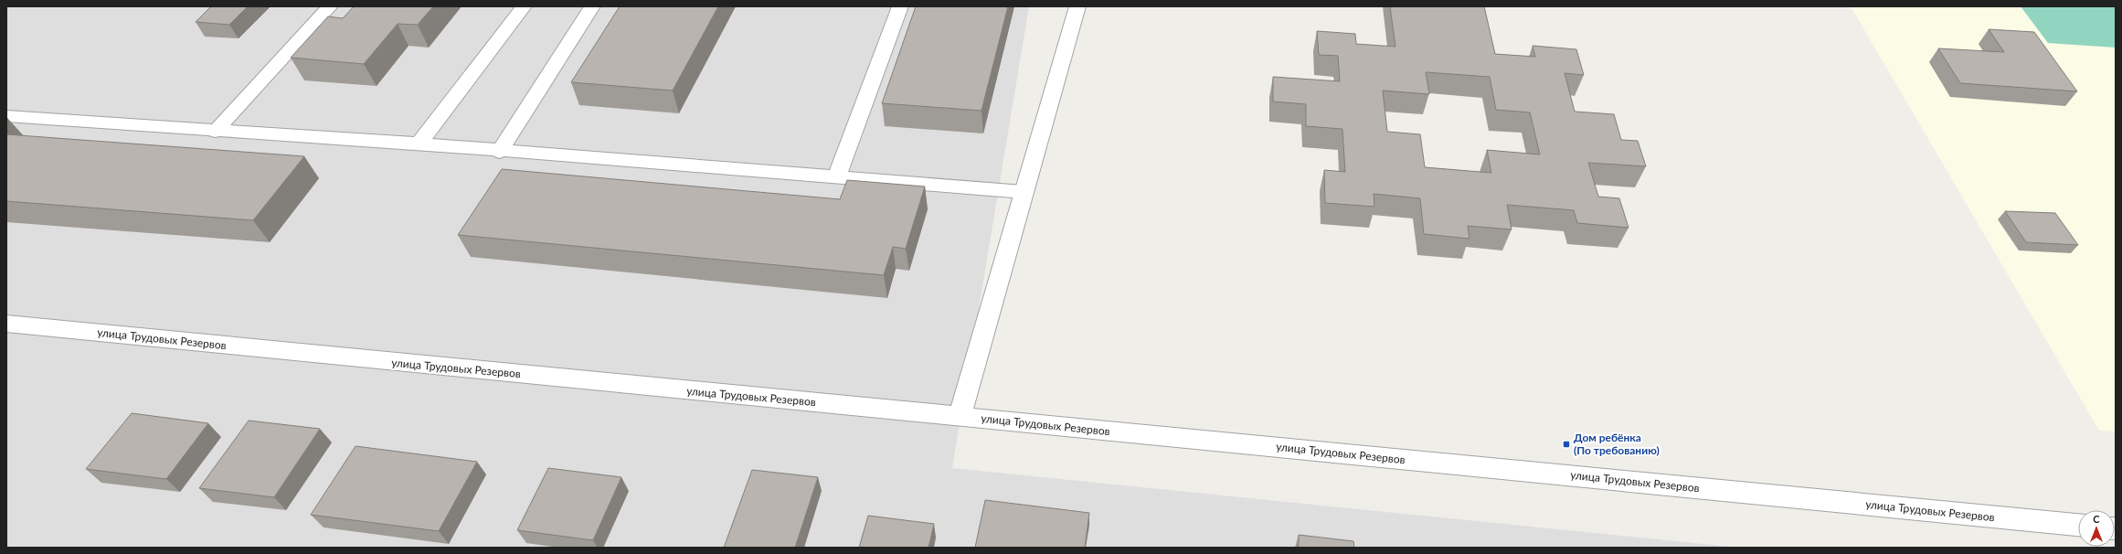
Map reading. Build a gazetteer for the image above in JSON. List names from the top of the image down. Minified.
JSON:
{"streets":{"street":["улица Трудовых Резервов"]},"places":{"transit":["Дом ребёнка (По требованию)"]},"north":"top"}
